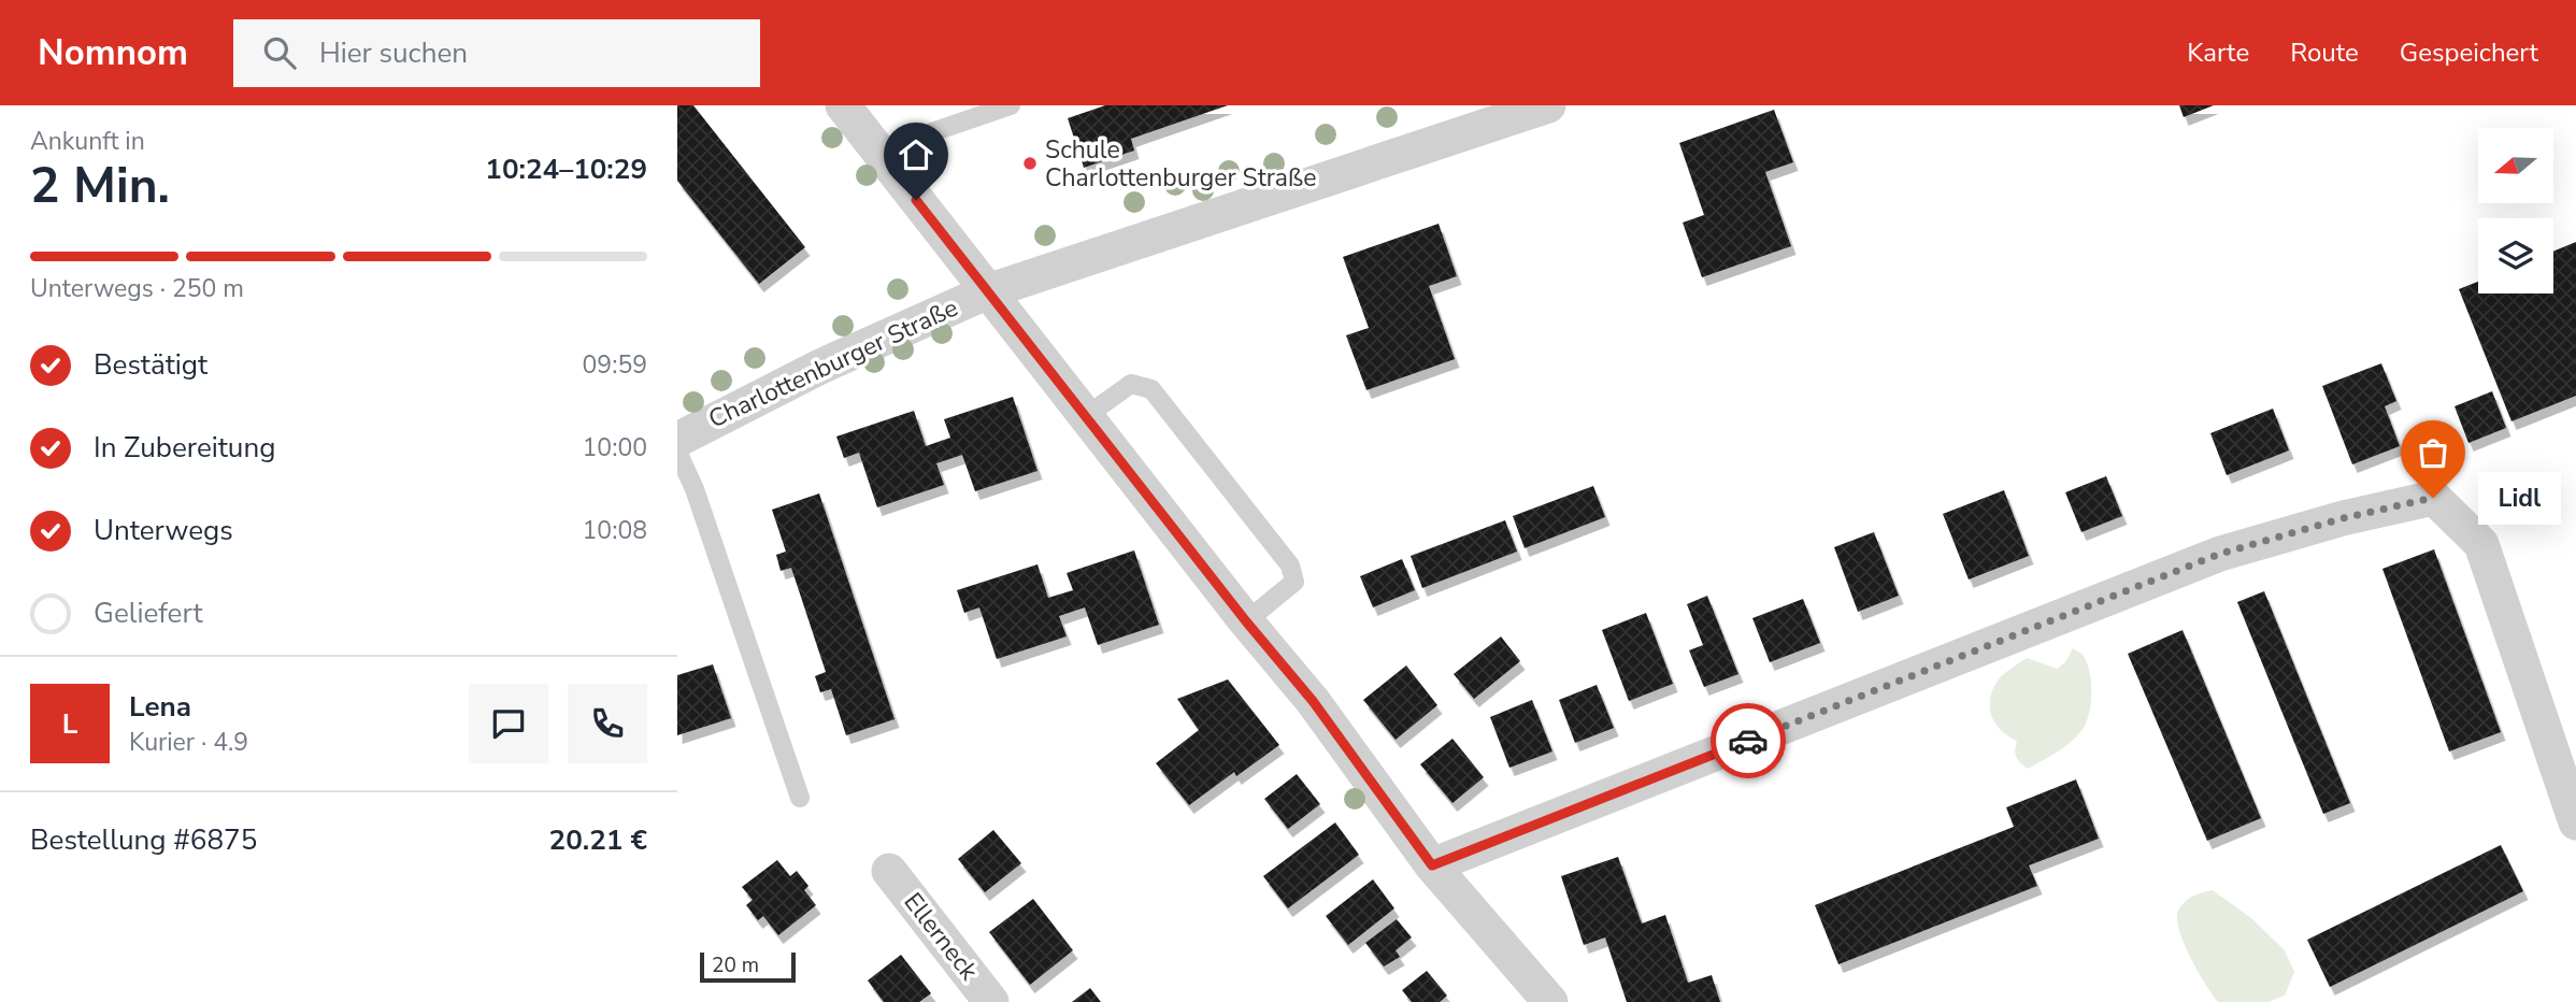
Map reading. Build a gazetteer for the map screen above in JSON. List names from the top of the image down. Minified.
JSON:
{"streets":{"street":["Charlottenburger Straße","Ellerneck"]},"places":["Schule Charlottenburger Straße","Lidl"],"scale_bar":"20 m","north":"left","page":{"header":"Nomnom","search":"Hier suchen","nav":["Karte","Route","Gespeichert"],"heading":["2 Min.","Ankunft in","10:24–10:29"],"panel":["Lena","Kurier · 4.9","Bestellung #6875","20.21 €"],"bar":"Unterwegs · 250 m","list":[["Bestätigt","09:59"],["In Zubereitung","10:00"],["Unterwegs","10:08"],"Geliefert"],"bubble":"Lidl","round":"L","scale":"20 m"}}
